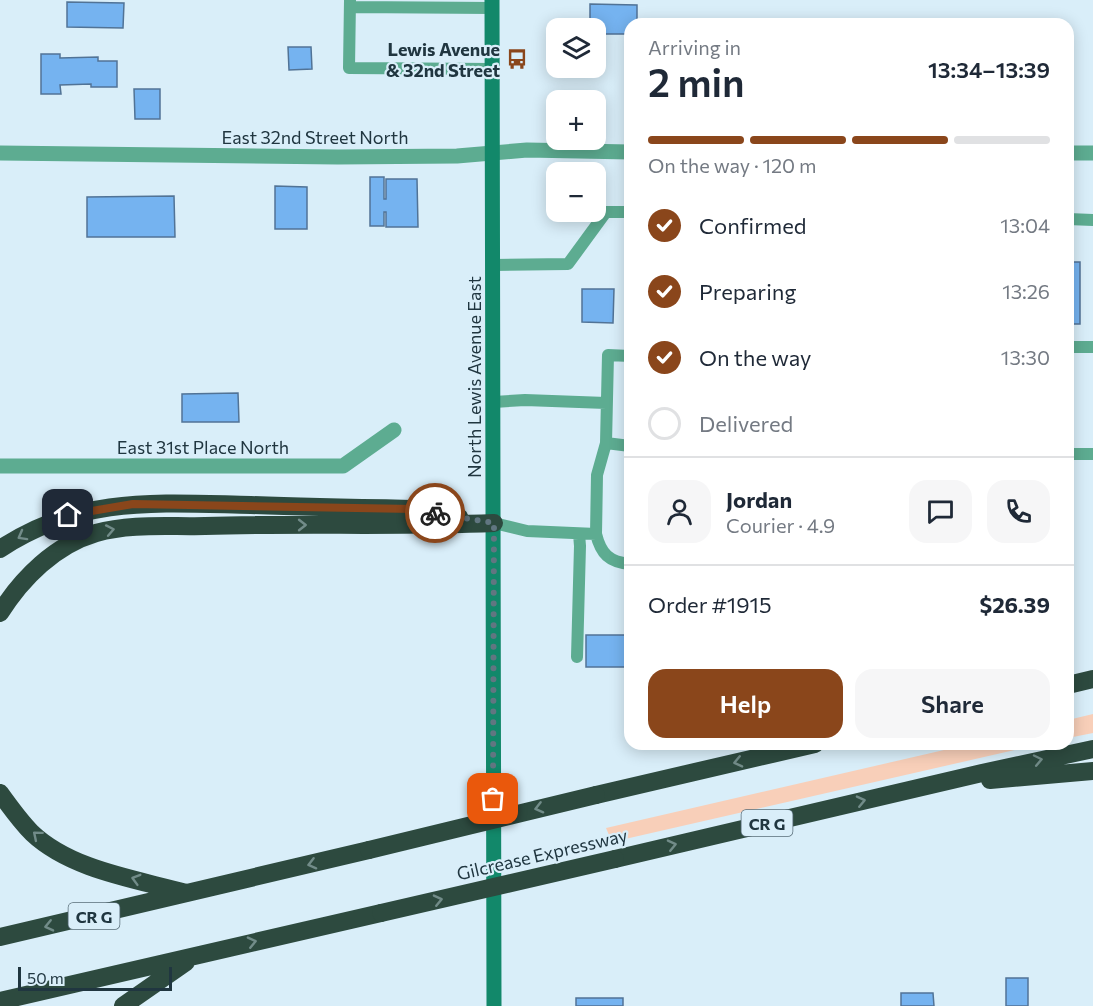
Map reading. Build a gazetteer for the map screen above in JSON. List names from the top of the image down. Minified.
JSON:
{"streets":{"highway":["CR G","Gilcrease Expressway"],"main road":["North Lewis Avenue East"],"street":["East 32nd Street North","East 31st Place North"]},"crossings":[["East 32nd Street North","North Lewis Avenue East"]],"places":{"bus stop":["Lewis Avenue & 32nd Street"]},"scale_bar":"50 m","page":{"map_buttons":["+","−"],"heading":["2 min","Arriving in","13:34–13:39"],"panel":["Jordan","Courier · 4.9","Order #1915","$26.39"],"bar":"On the way · 120 m","list":[["Confirmed","13:04"],["Preparing","13:26"],["On the way","13:30"],"Delivered"],"buttons":["Help","Share"],"scale":"50 m"}}
